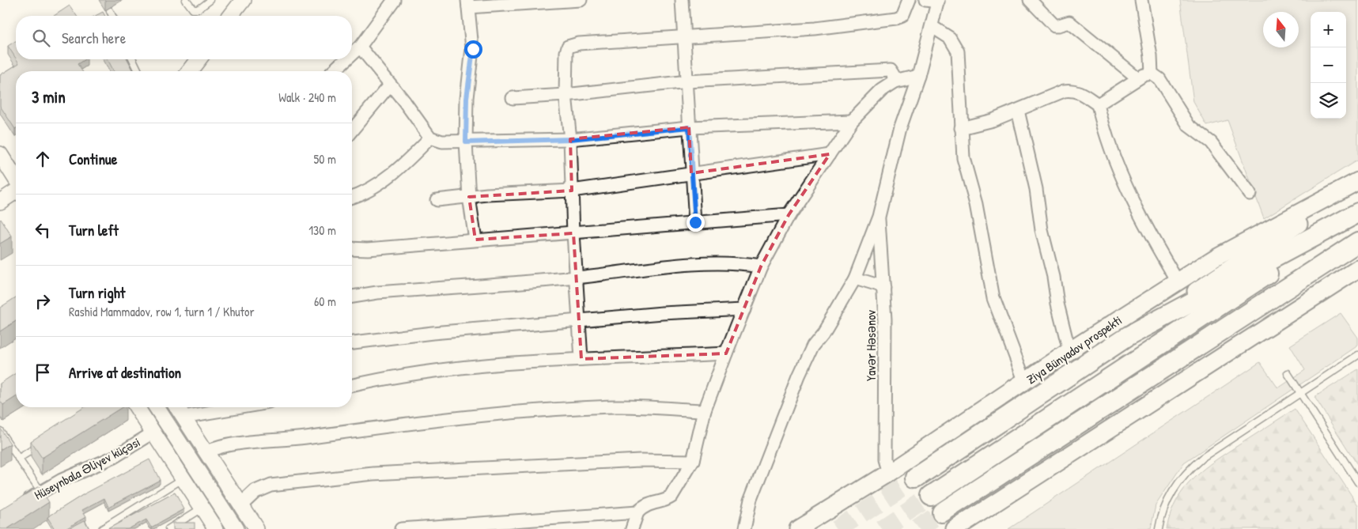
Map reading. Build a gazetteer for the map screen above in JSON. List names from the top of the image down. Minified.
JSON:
{"streets":{"main road":["Ziya Bünyadov prospekti"],"street":["Yavər Həsənov","Hüseynbala Əliyev küçəsi"]},"crossings":[["Yavər Həsənov","Ziya Bünyadov prospekti"]],"north":"top","page":{"map_buttons":["+","−"],"search":"Search here","heading":["3 min","Walk · 240 m"],"list":[["Continue","50 m"],["Turn left","130 m"],["Turn right","Rashid Mammadov, row 1, turn 1 / Khutor","60 m"],"Arrive at destination"]}}
